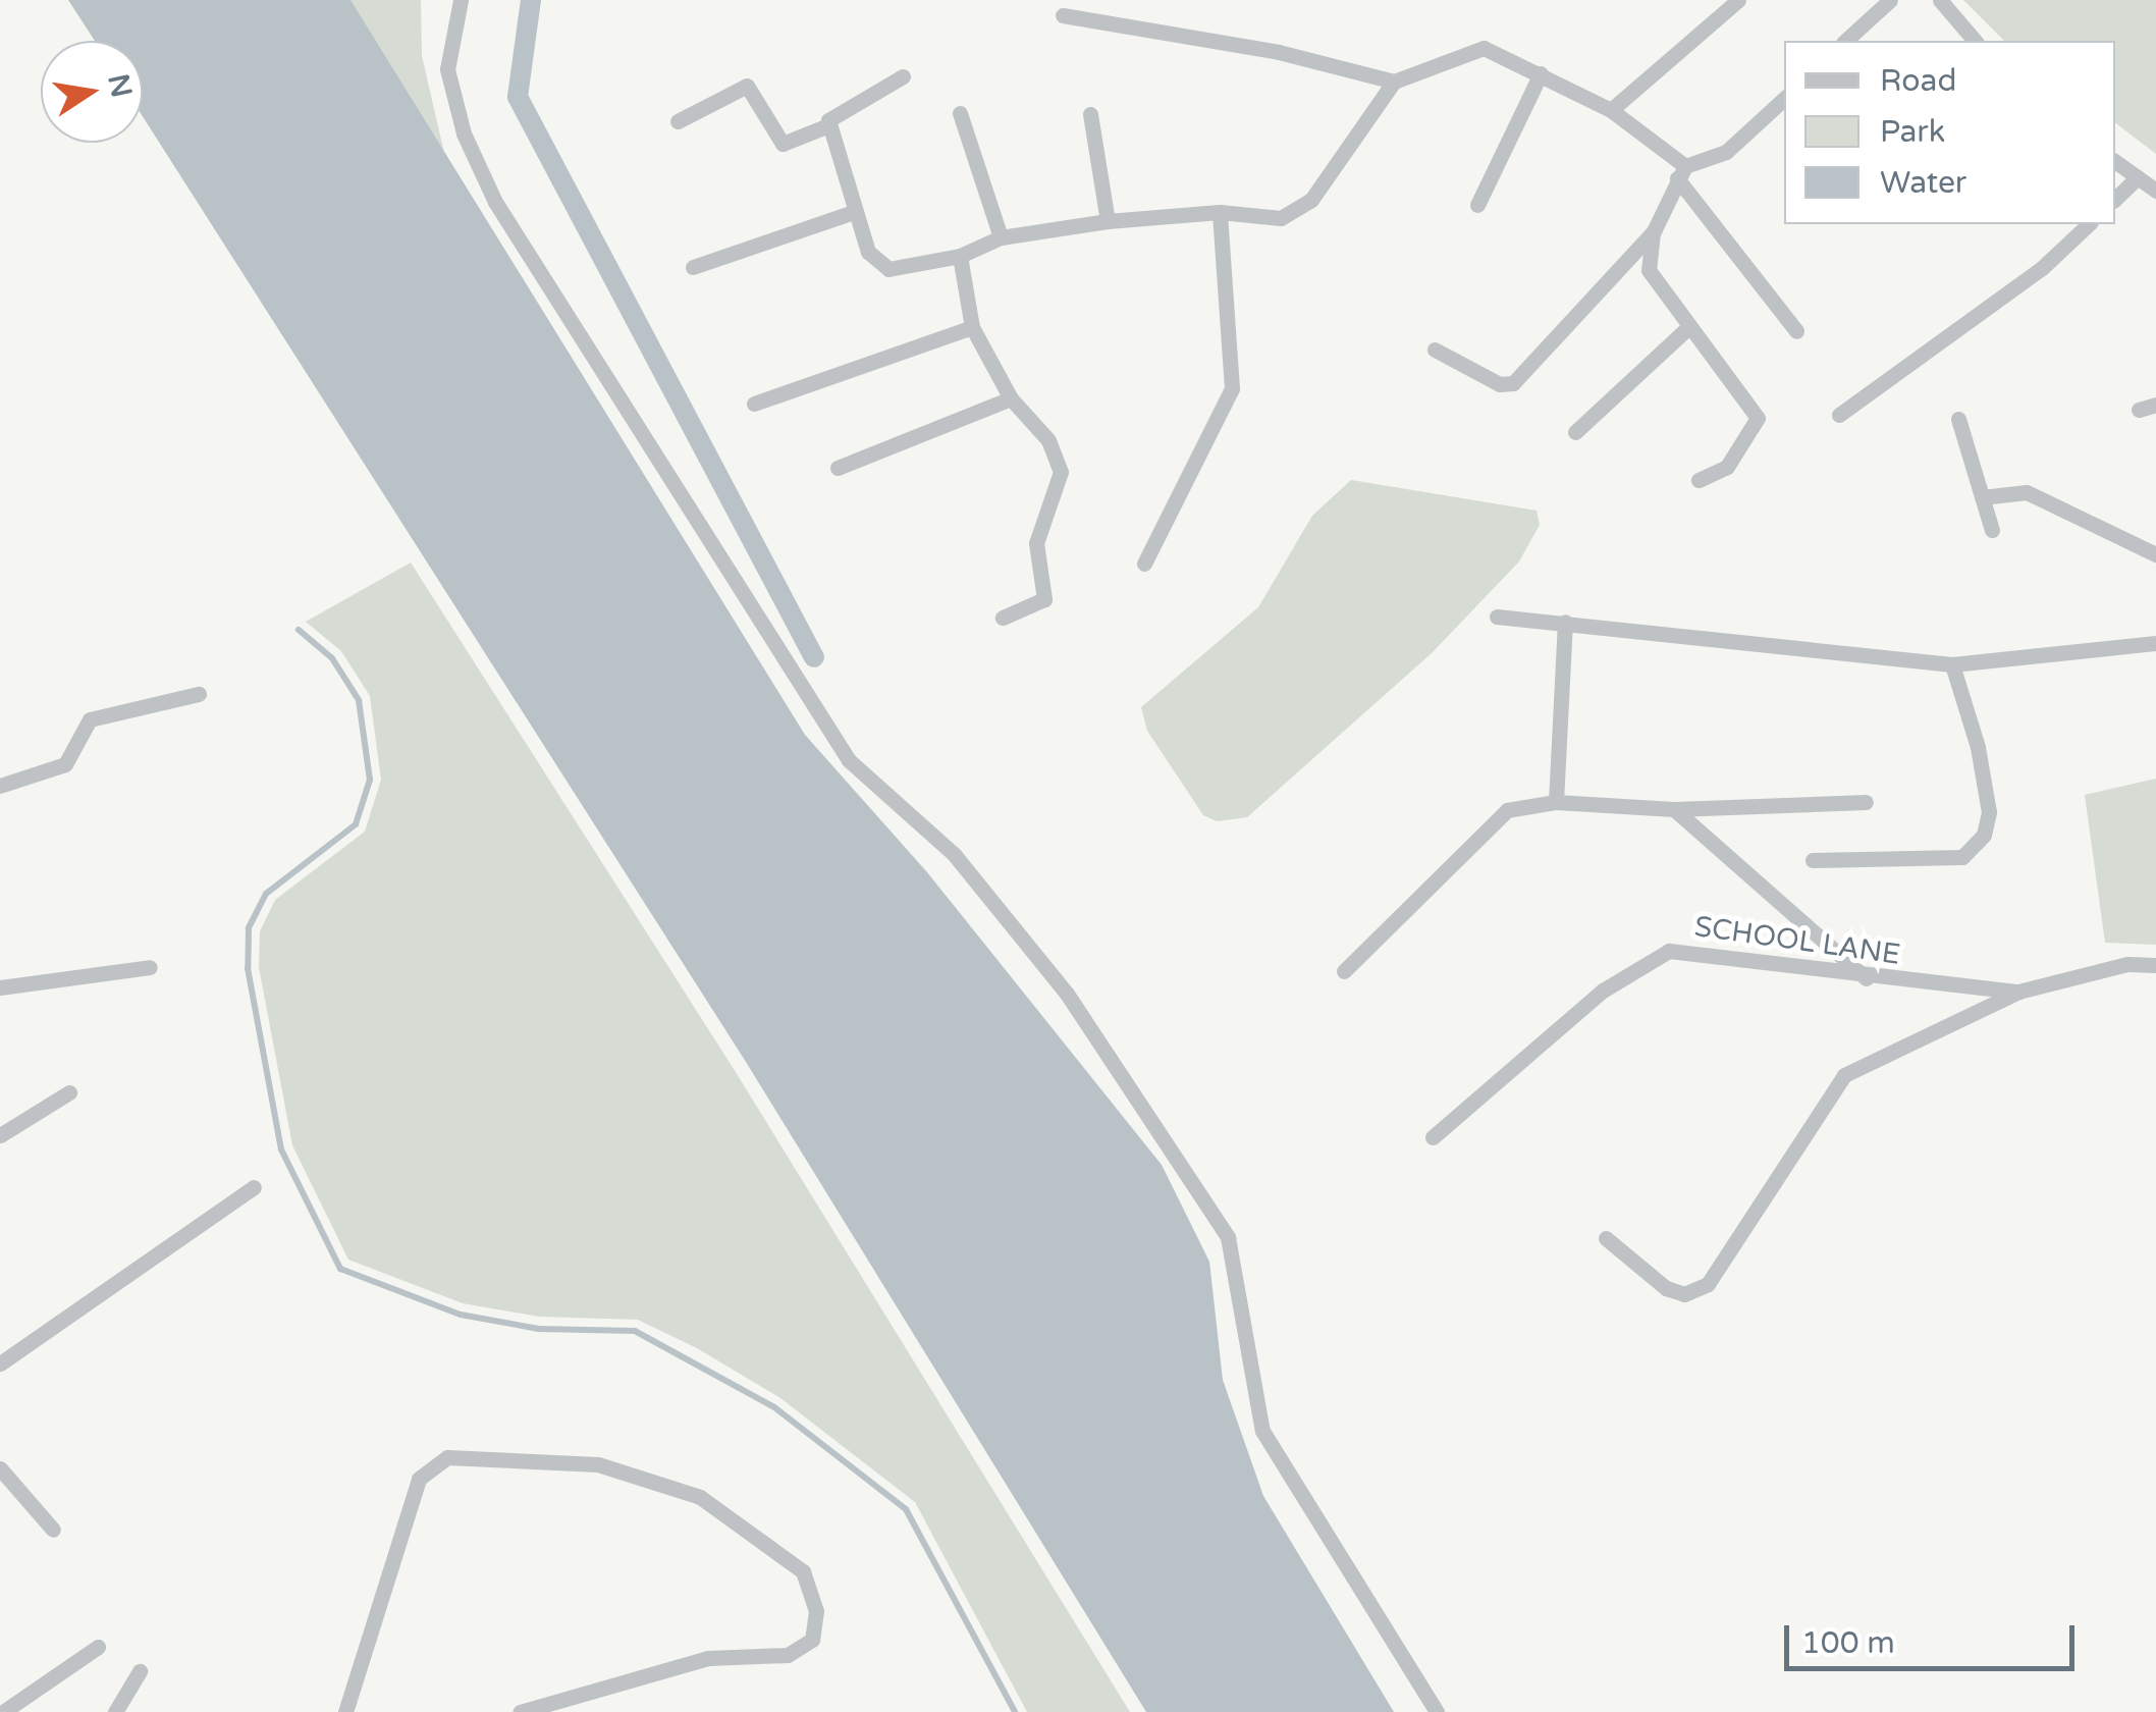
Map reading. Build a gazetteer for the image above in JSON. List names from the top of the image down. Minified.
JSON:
{"streets":{"street":["SCHOOL LANE"]},"legend":["Road","Park","Water"],"scale_bar":"100 m","north":"right"}
